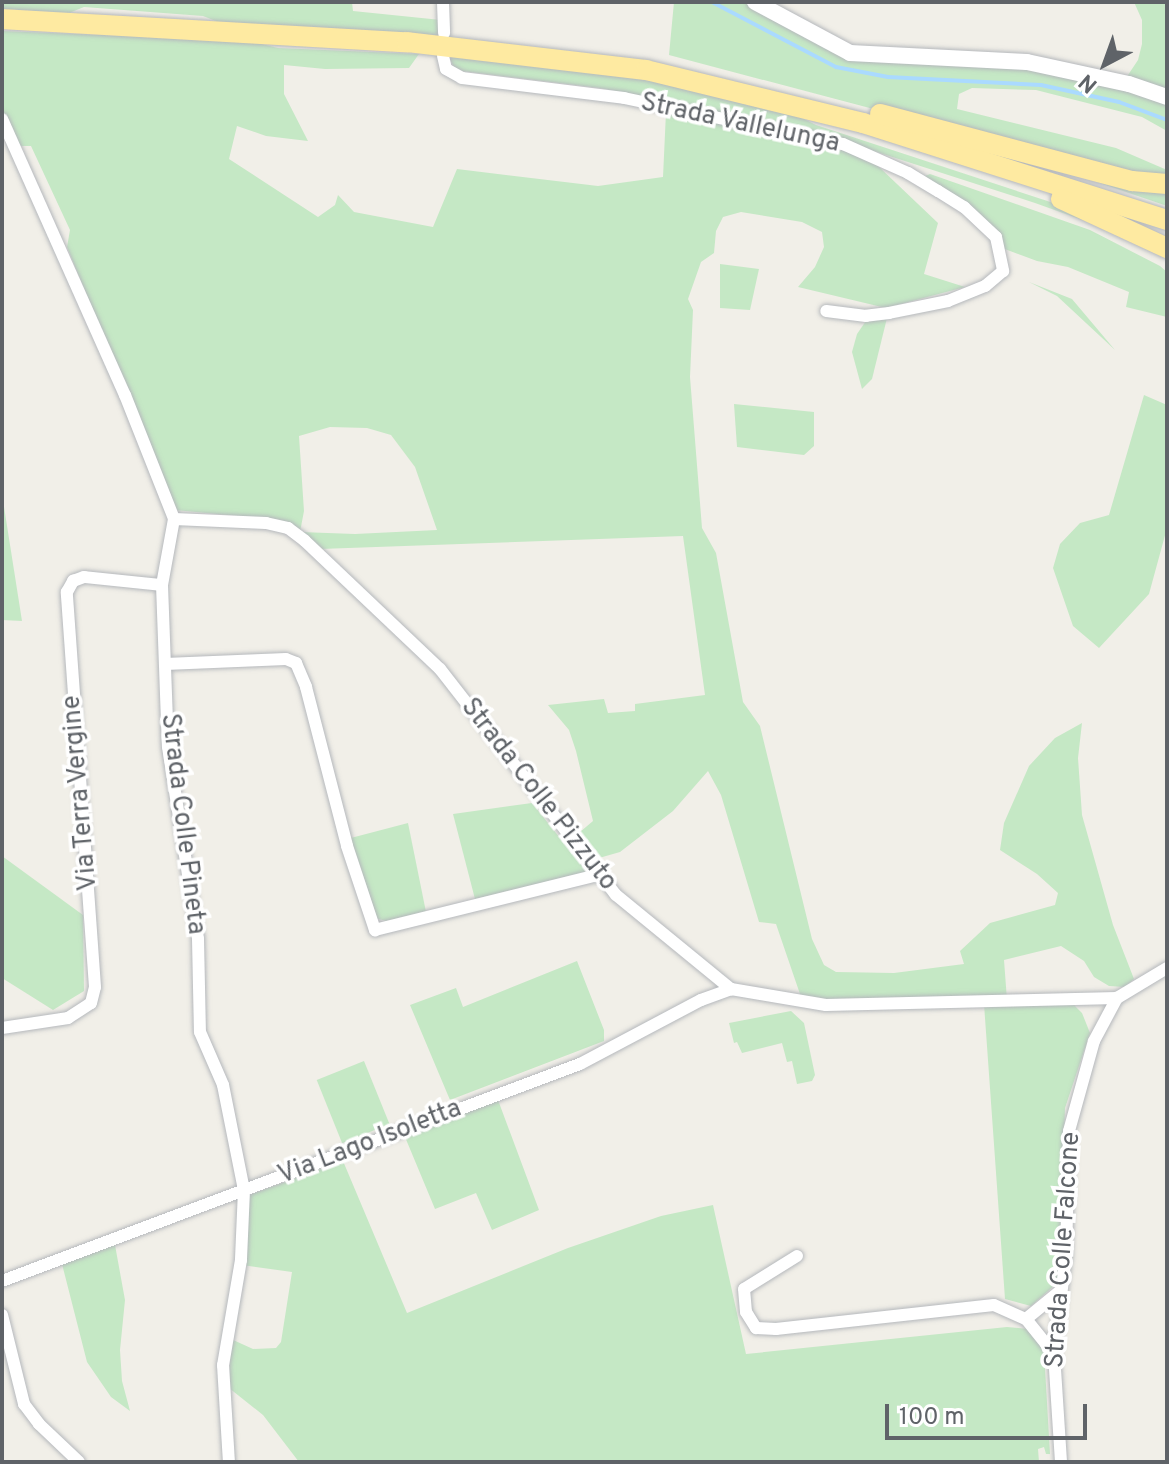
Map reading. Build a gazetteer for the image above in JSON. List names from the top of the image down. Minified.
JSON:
{"streets":{"street":["Strada Vallelunga","Via Terra Vergine","Strada Colle Pizzuto","Strada Colle Pineta","Via Lago Isoletta","Strada Colle Falcone"]},"crossings":[["Via Terra Vergine","Strada Colle Pineta"],["Strada Colle Pizzuto","Strada Colle Pineta"],["Strada Colle Pizzuto","Via Lago Isoletta"],["Strada Colle Pizzuto","Strada Colle Falcone"],["Strada Colle Pineta","Via Lago Isoletta"]],"scale_bar":"100 m","north":"bottom left"}
